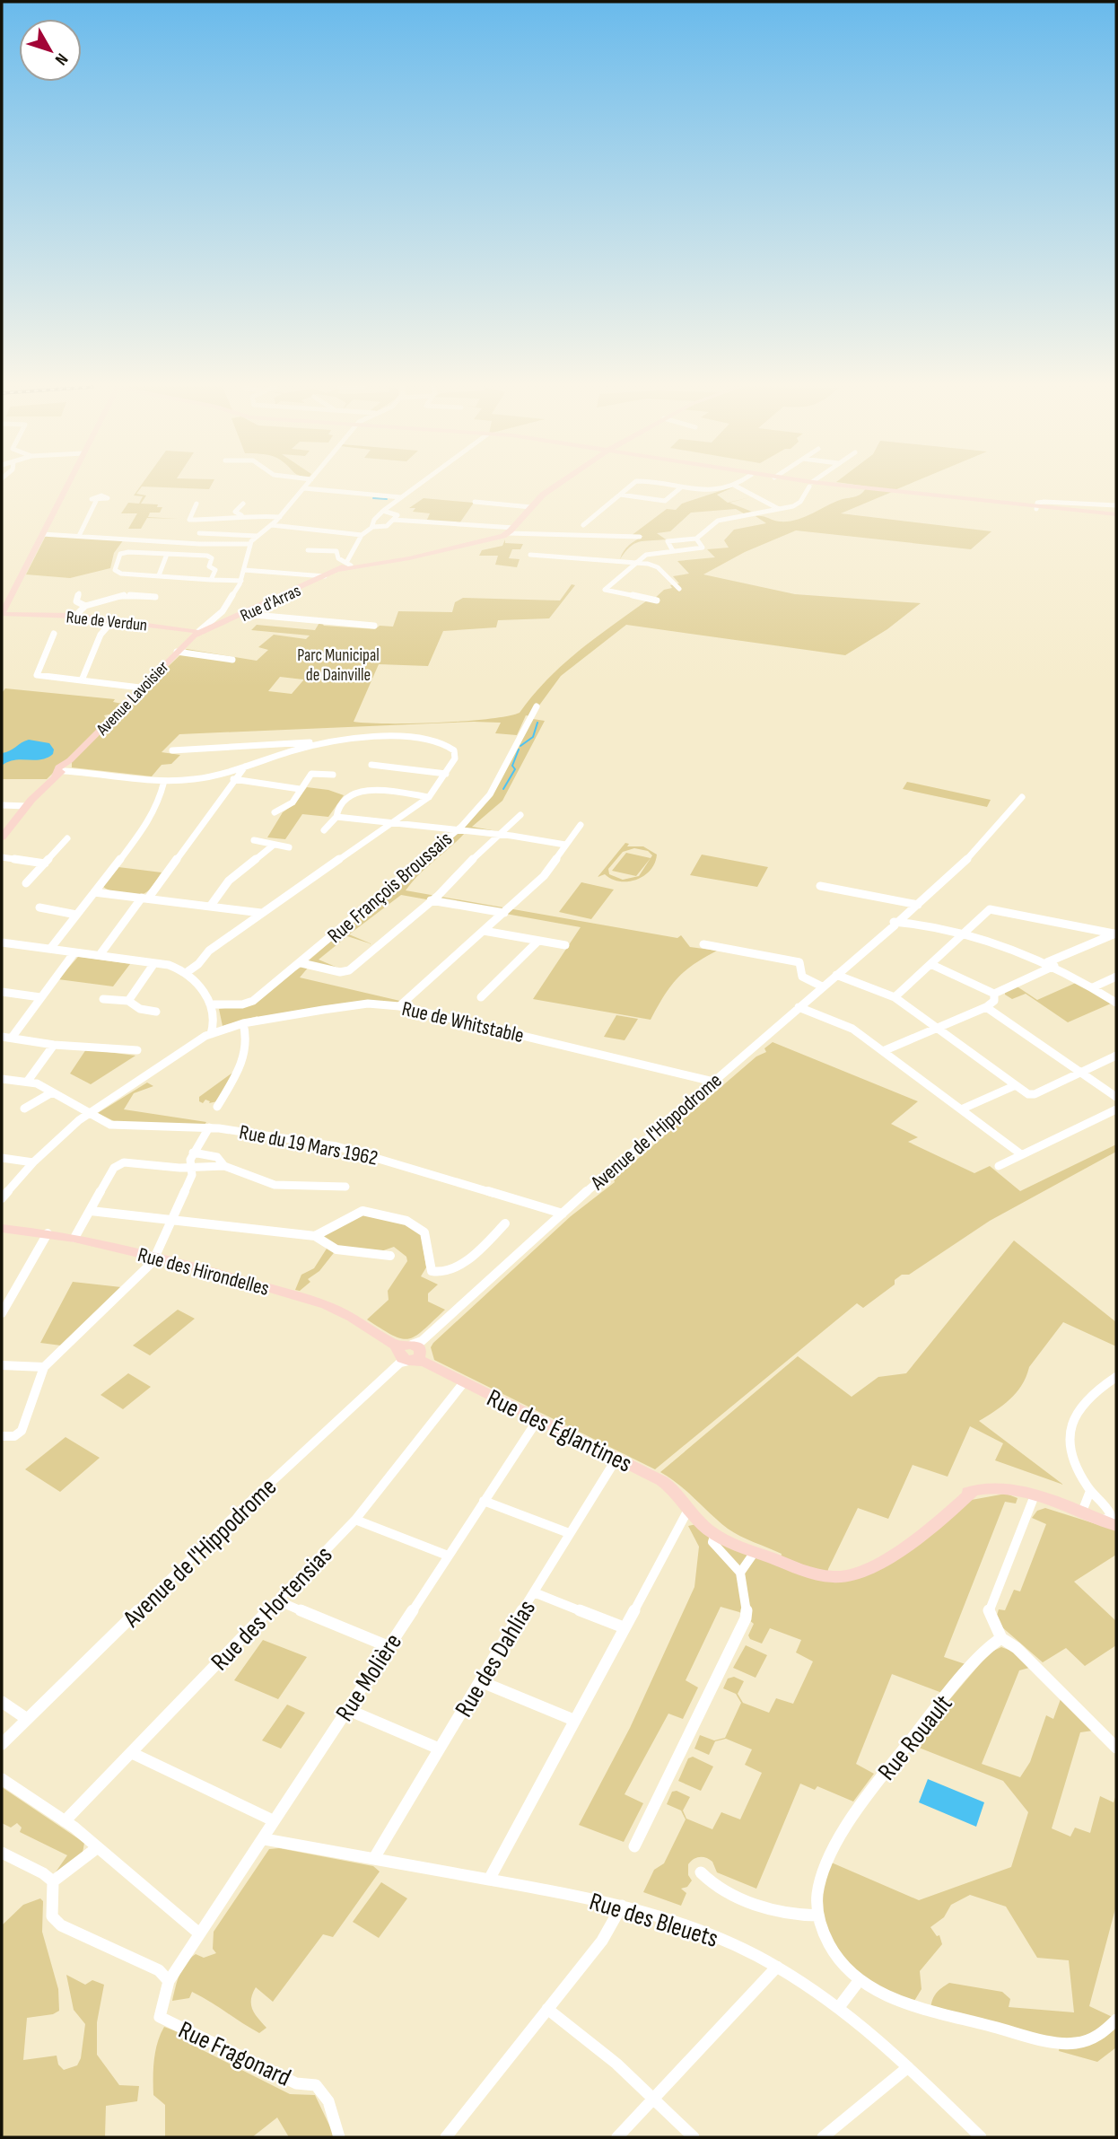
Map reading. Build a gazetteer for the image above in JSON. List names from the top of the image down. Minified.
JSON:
{"streets":{"street":["Rue d'Arras","Rue de Verdun","Avenue Lavoisier","Rue François Broussais","Rue de Whitstable","Avenue de l'Hippodrome","Rue du 19 Mars 1962","Rue des Hirondelles","Rue des Églantines","Rue des Hortensias","Rue des Dahlias","Rue Molière","Rue Rouault","Rue des Bleuets","Rue Fragonard"]},"crossings":[["Rue d'Arras","Rue de Verdun"],["Rue d'Arras","Avenue Lavoisier"],["Rue de Verdun","Avenue Lavoisier"],["Rue de Whitstable","Avenue de l'Hippodrome"],["Avenue de l'Hippodrome","Rue du 19 Mars 1962"],["Avenue de l'Hippodrome","Rue des Hirondelles"],["Avenue de l'Hippodrome","Rue des Églantines"],["Rue des Hirondelles","Rue des Églantines"],["Rue des Églantines","Rue des Hortensias"],["Rue des Églantines","Rue des Dahlias"],["Rue des Églantines","Rue Molière"],["Rue des Dahlias","Rue des Bleuets"],["Rue Molière","Rue des Bleuets"],["Rue Molière","Rue Fragonard"]],"parks":["Parc Municipal de Dainville"],"north":"bottom right"}
